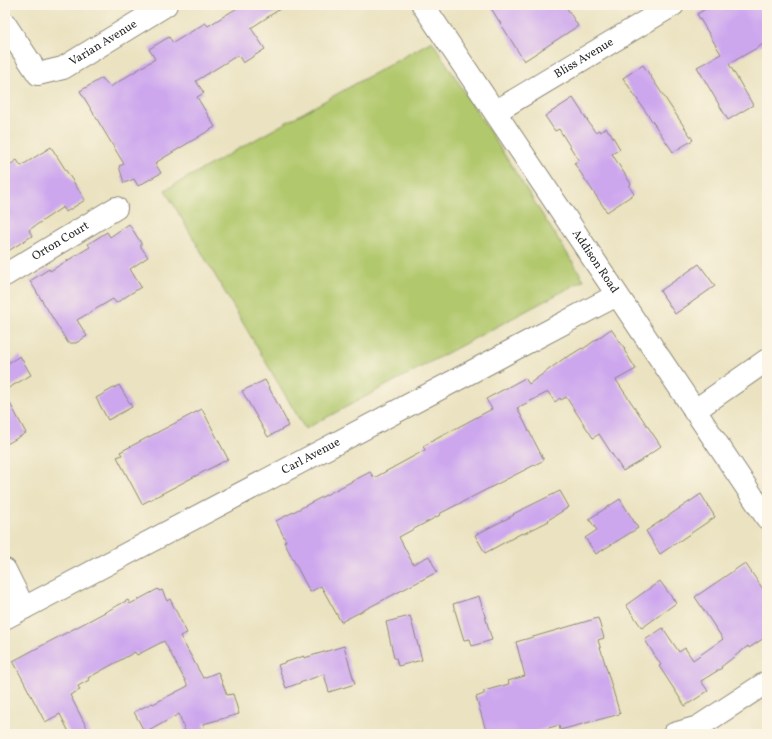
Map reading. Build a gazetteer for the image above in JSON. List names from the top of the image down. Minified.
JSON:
{"streets":{"street":["Varian Avenue","Bliss Avenue","Orton Court","Addison Road","Carl Avenue"]},"crossings":[["Bliss Avenue","Addison Road"],["Addison Road","Carl Avenue"]]}
